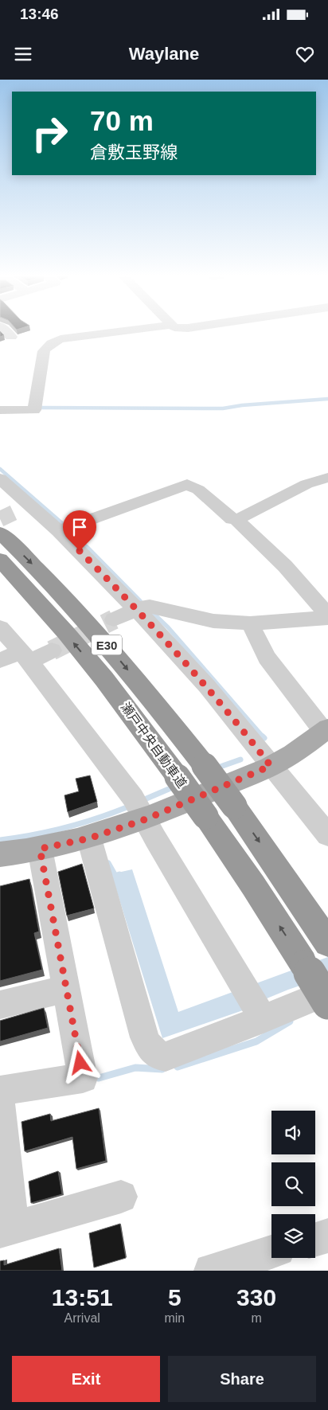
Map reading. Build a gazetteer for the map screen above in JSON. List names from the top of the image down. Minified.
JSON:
{"streets":{"highway":["E30","瀬戸中央自動車道"]},"page":{"status":"13:46","header":"Waylane","turn":["70 m","倉敷玉野線"],"eta":["13:51","Arrival","5","min","330","m"],"buttons":["Exit","Share"]}}
